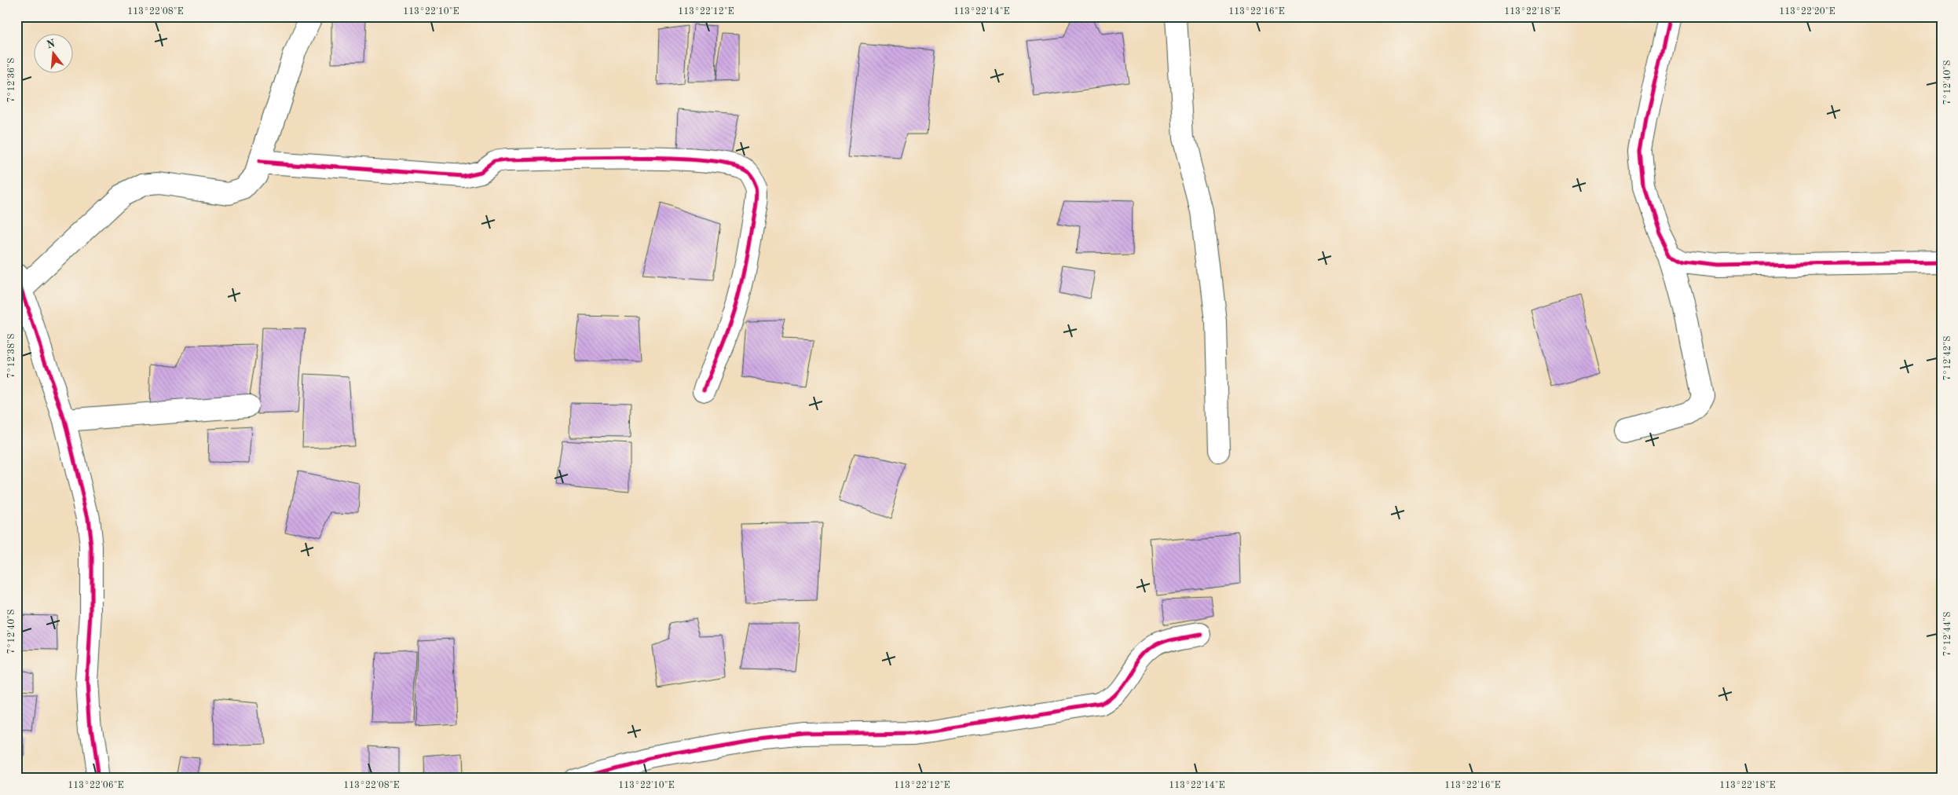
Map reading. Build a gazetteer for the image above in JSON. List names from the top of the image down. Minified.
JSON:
{"north":"top","coordinates":["113°22'08\"E","113°22'10\"E","113°22'12\"E","113°22'14\"E","113°22'16\"E","113°22'18\"E","113°22'20\"E","7°12'36\"S","7°12'40\"S","7°12'38\"S","7°12'42\"S","7°12'44\"S","113°22'06\"E"]}
